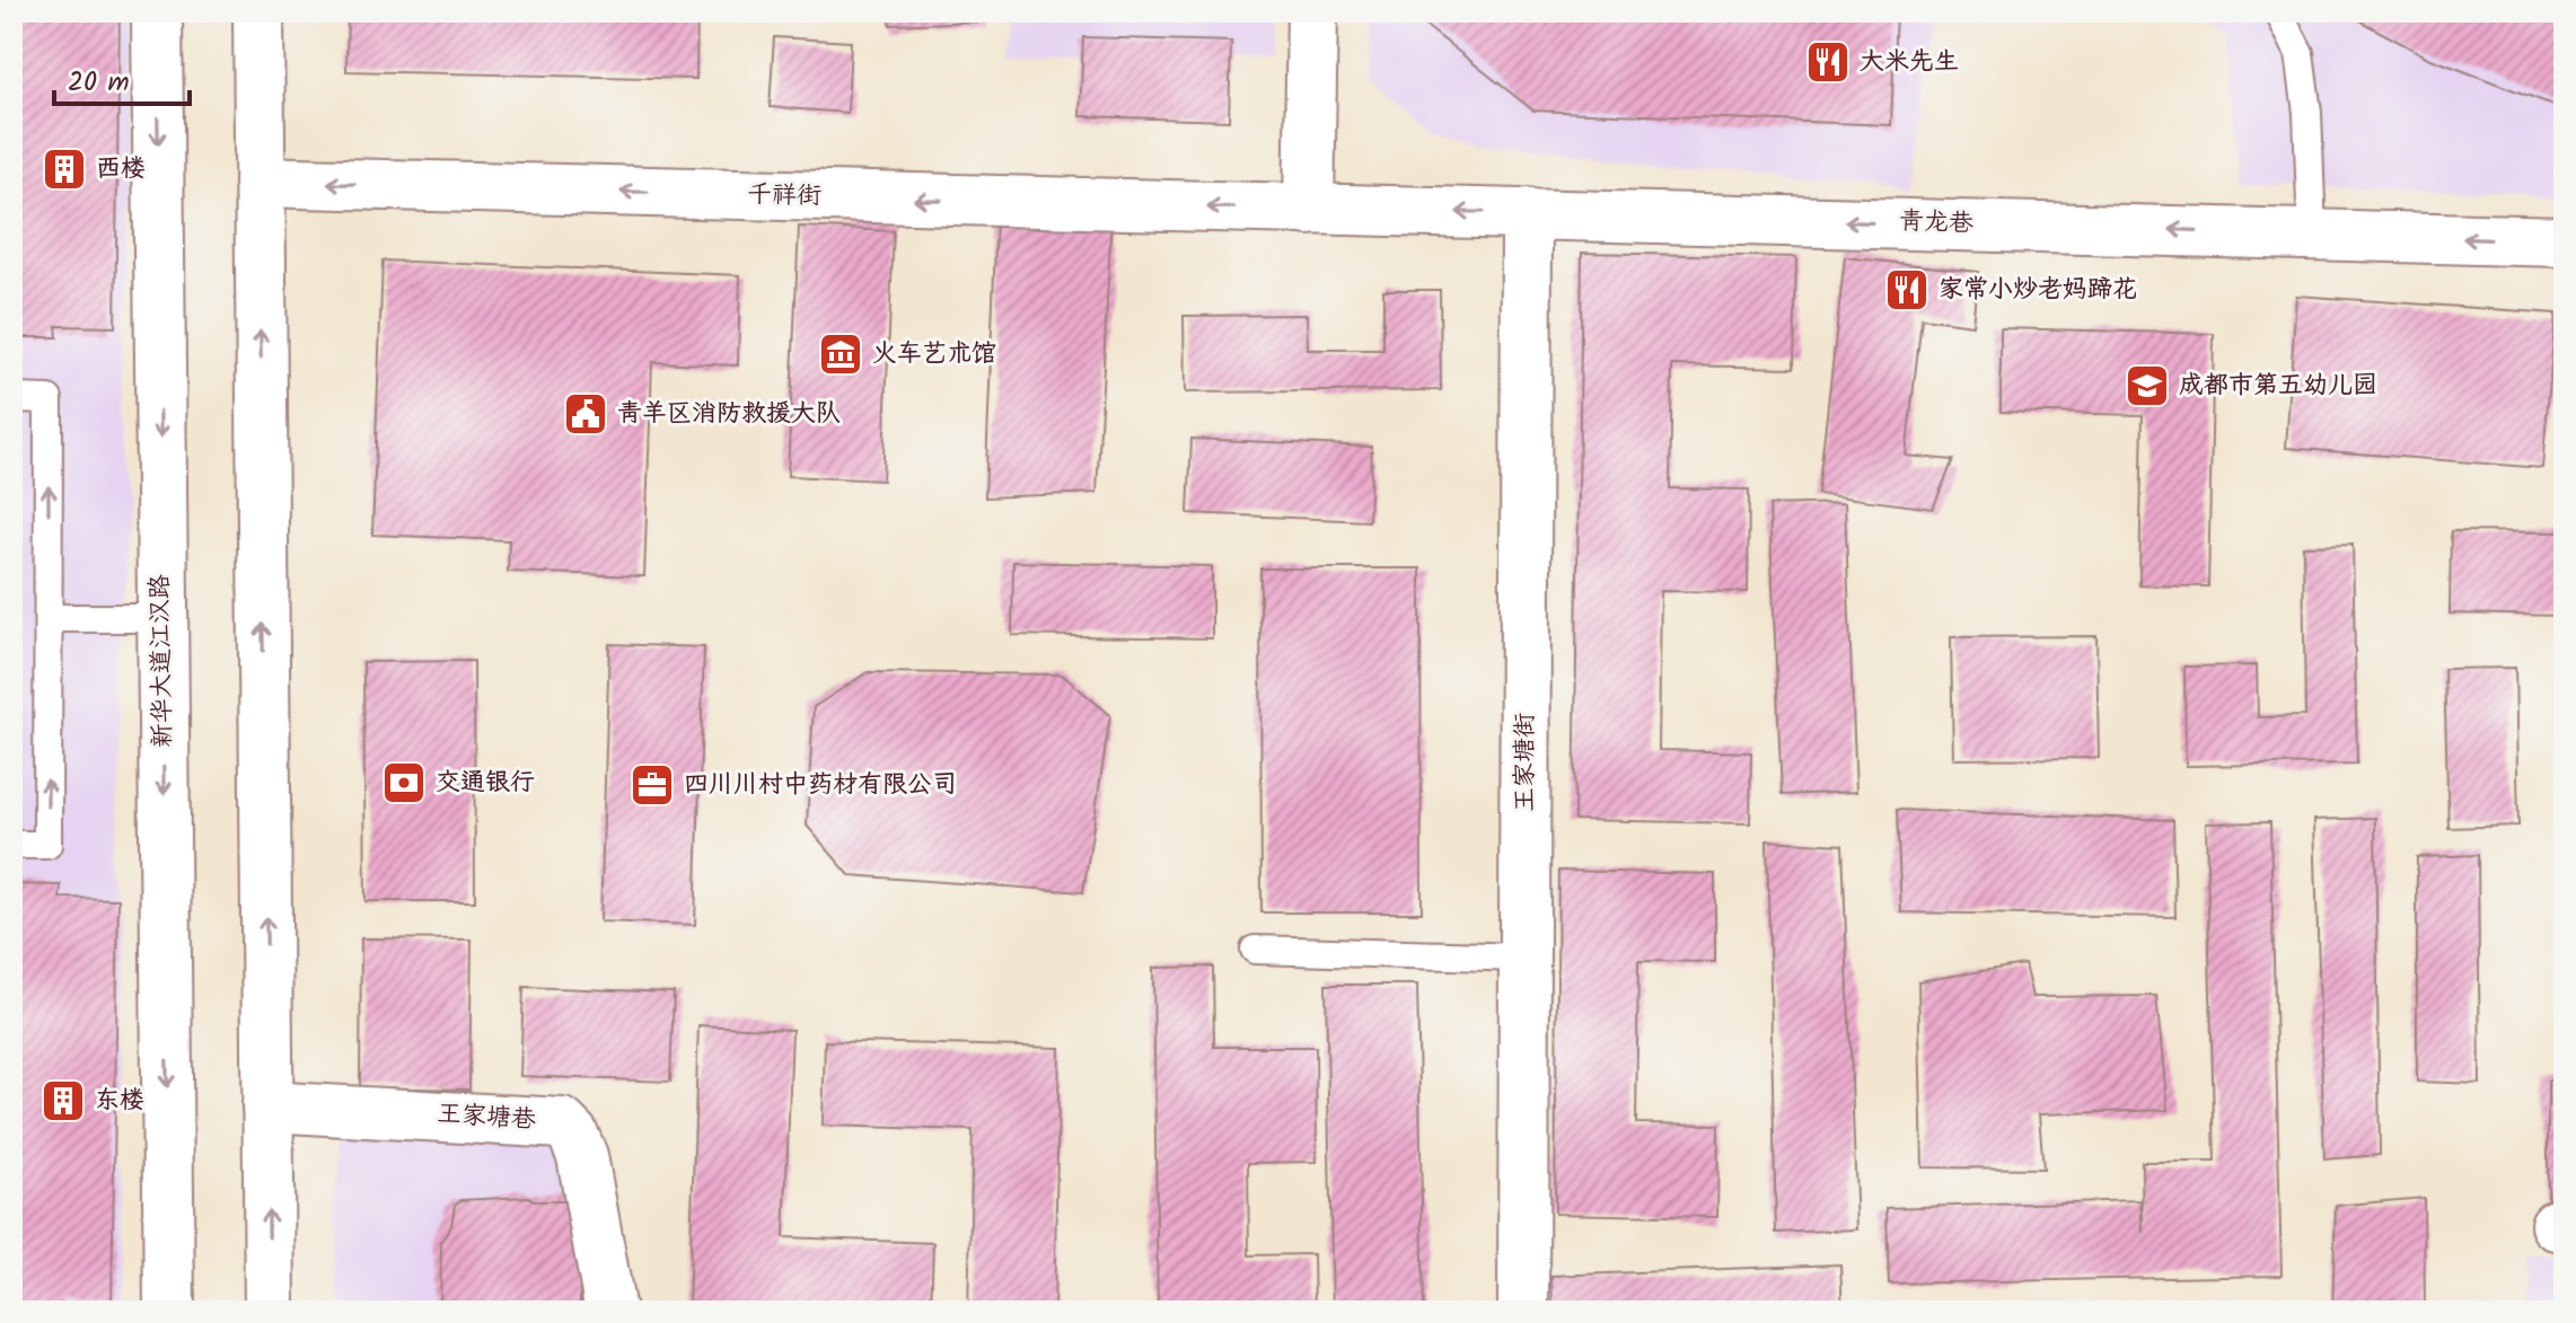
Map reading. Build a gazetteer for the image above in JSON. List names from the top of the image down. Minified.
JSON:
{"streets":{"street":["千祥街","青龙巷","新华大道江汉路","王家塘街","王家塘巷"]},"crossings":[["千祥街","青龙巷"],["青龙巷","王家塘街"]],"one_way":["千祥街","青龙巷"],"places":{"restaurant":["大米先生","家常小炒老妈蹄花"],"building":["西楼","东楼"],"museum":["火车艺术馆"],"school or university":["成都市第五幼儿园"],"public building":["青羊区消防救援大队"],"bank":["交通银行"],"office":["四川川村中药材有限公司"]},"scale_bar":"20 m"}
